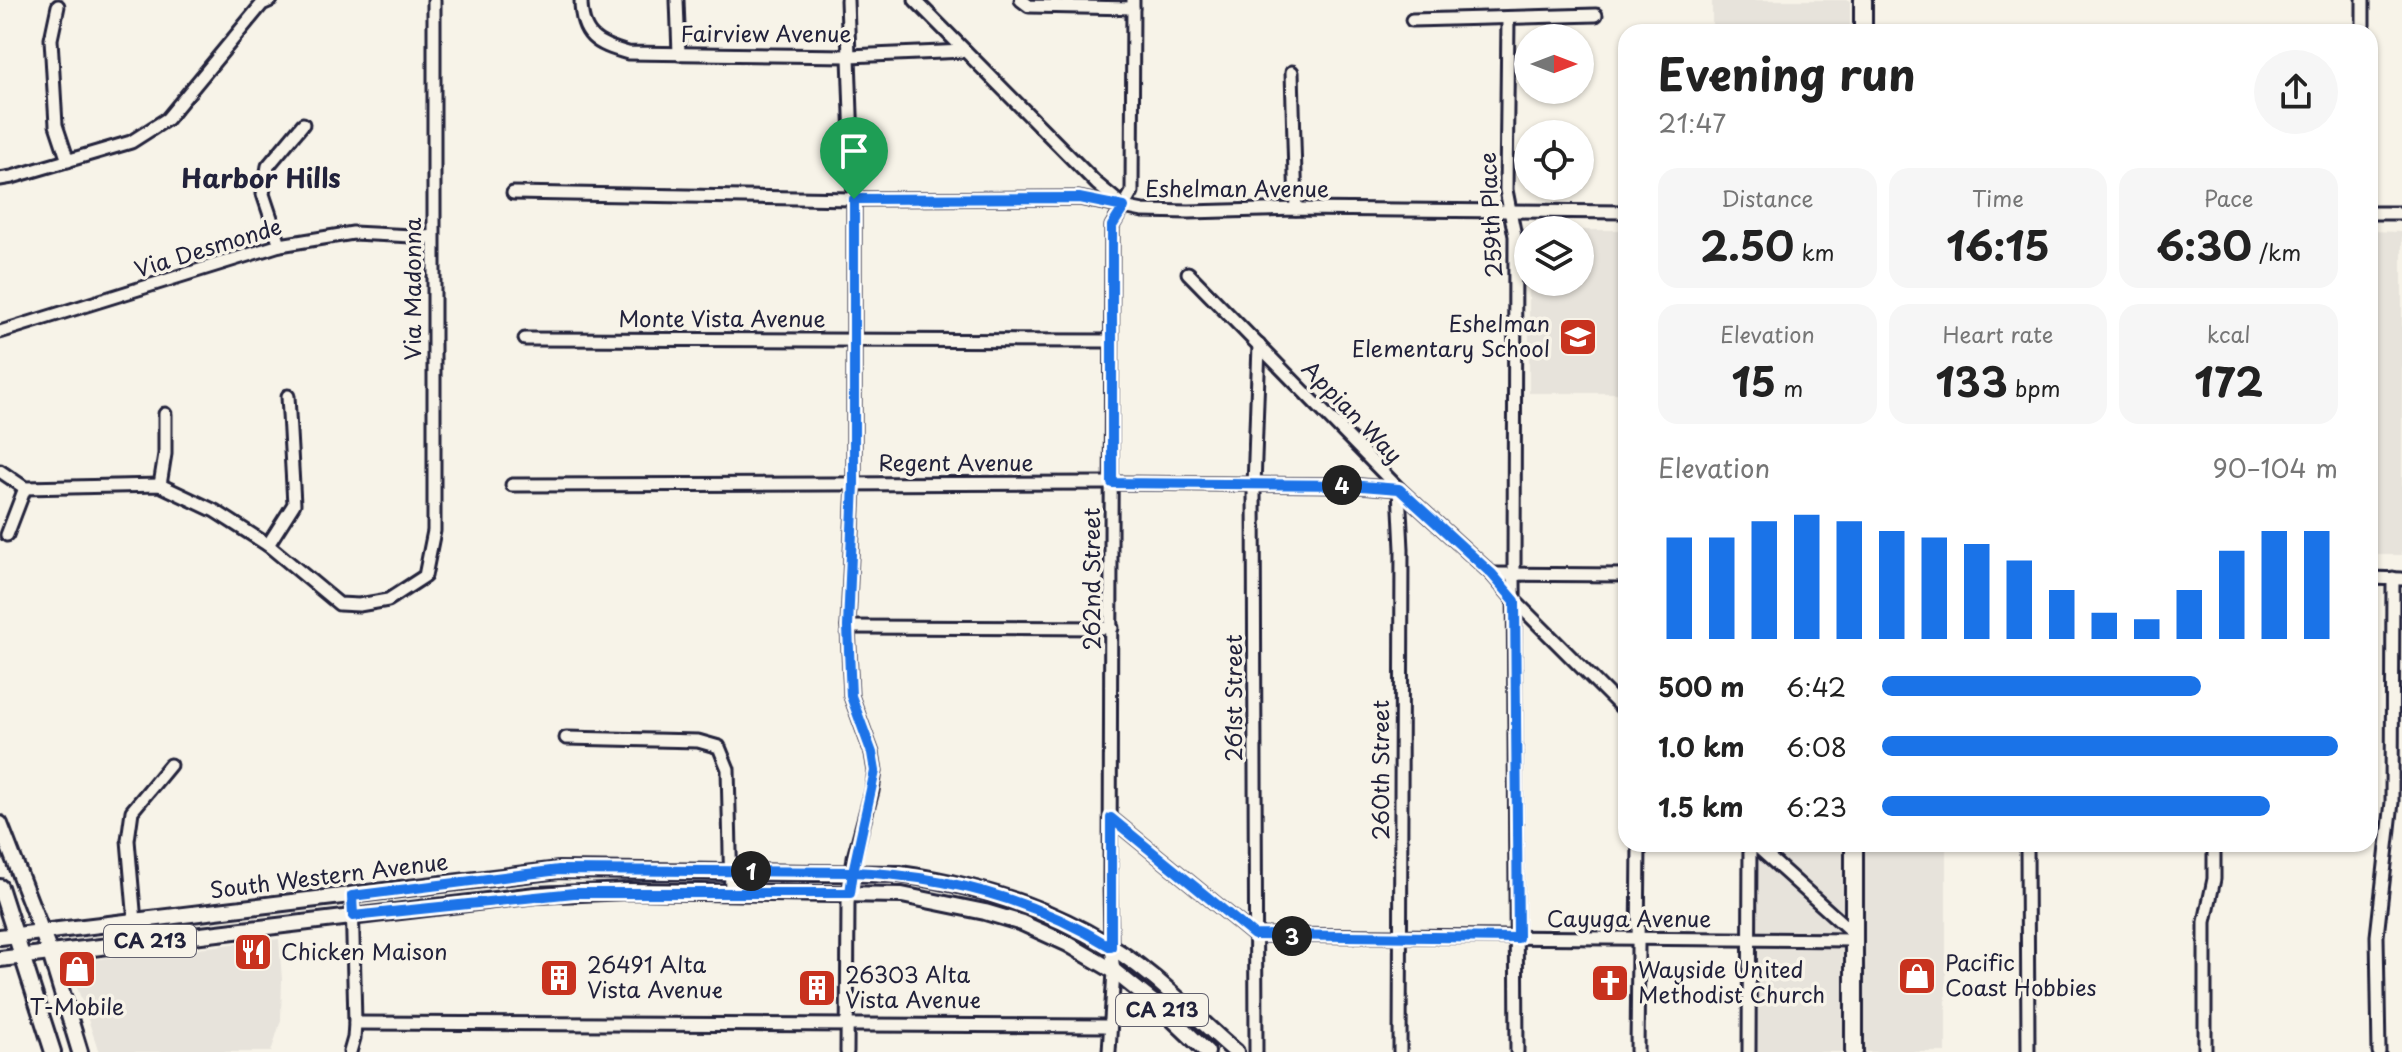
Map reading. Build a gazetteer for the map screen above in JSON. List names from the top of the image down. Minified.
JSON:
{"streets":{"main road":["South Western Avenue","CA 213"],"street":["Fairview Avenue","Eshelman Avenue","259th Place","Via Desmonde","Via Madonna","Monte Vista Avenue","Appian Way","Regent Avenue","262nd Street","261st Street","260th Street","Cayuga Avenue"]},"crossings":[["Eshelman Avenue","259th Place"],["Eshelman Avenue","262nd Street"],["259th Place","Appian Way"],["259th Place","Cayuga Avenue"],["Via Desmonde","Via Madonna"],["Monte Vista Avenue","262nd Street"],["Appian Way","Regent Avenue"],["Appian Way","261st Street"],["Appian Way","260th Street"],["Regent Avenue","262nd Street"],["Regent Avenue","261st Street"],["Regent Avenue","260th Street"],["262nd Street","South Western Avenue"],["261st Street","Cayuga Avenue"],["260th Street","Cayuga Avenue"]],"districts":["Harbor Hills"],"places":{"school or university":["Eshelman Elementary School"],"restaurant":["Chicken Maison"],"shop":["T-Mobile","Pacific Coast Hobbies"],"building":["26491 Alta Vista Avenue","26303 Alta Vista Avenue"],"church":["Wayside United Methodist Church"]},"north":"right","page":{"heading":["Evening run","21:47"],"stats":[["Distance","2.50 km"],["Time","16:15"],["Pace","6:30 /km"],["Elevation","15 m"],["Heart rate","133 bpm"],["kcal","172"]],"chart":["Elevation","90–104 m"],"pins":["4","1","3"],"list":[{"name":"500 m","note":"6:42"},{"name":"1.0 km","note":"6:08"},{"name":"1.5 km","note":"6:23"}]}}
